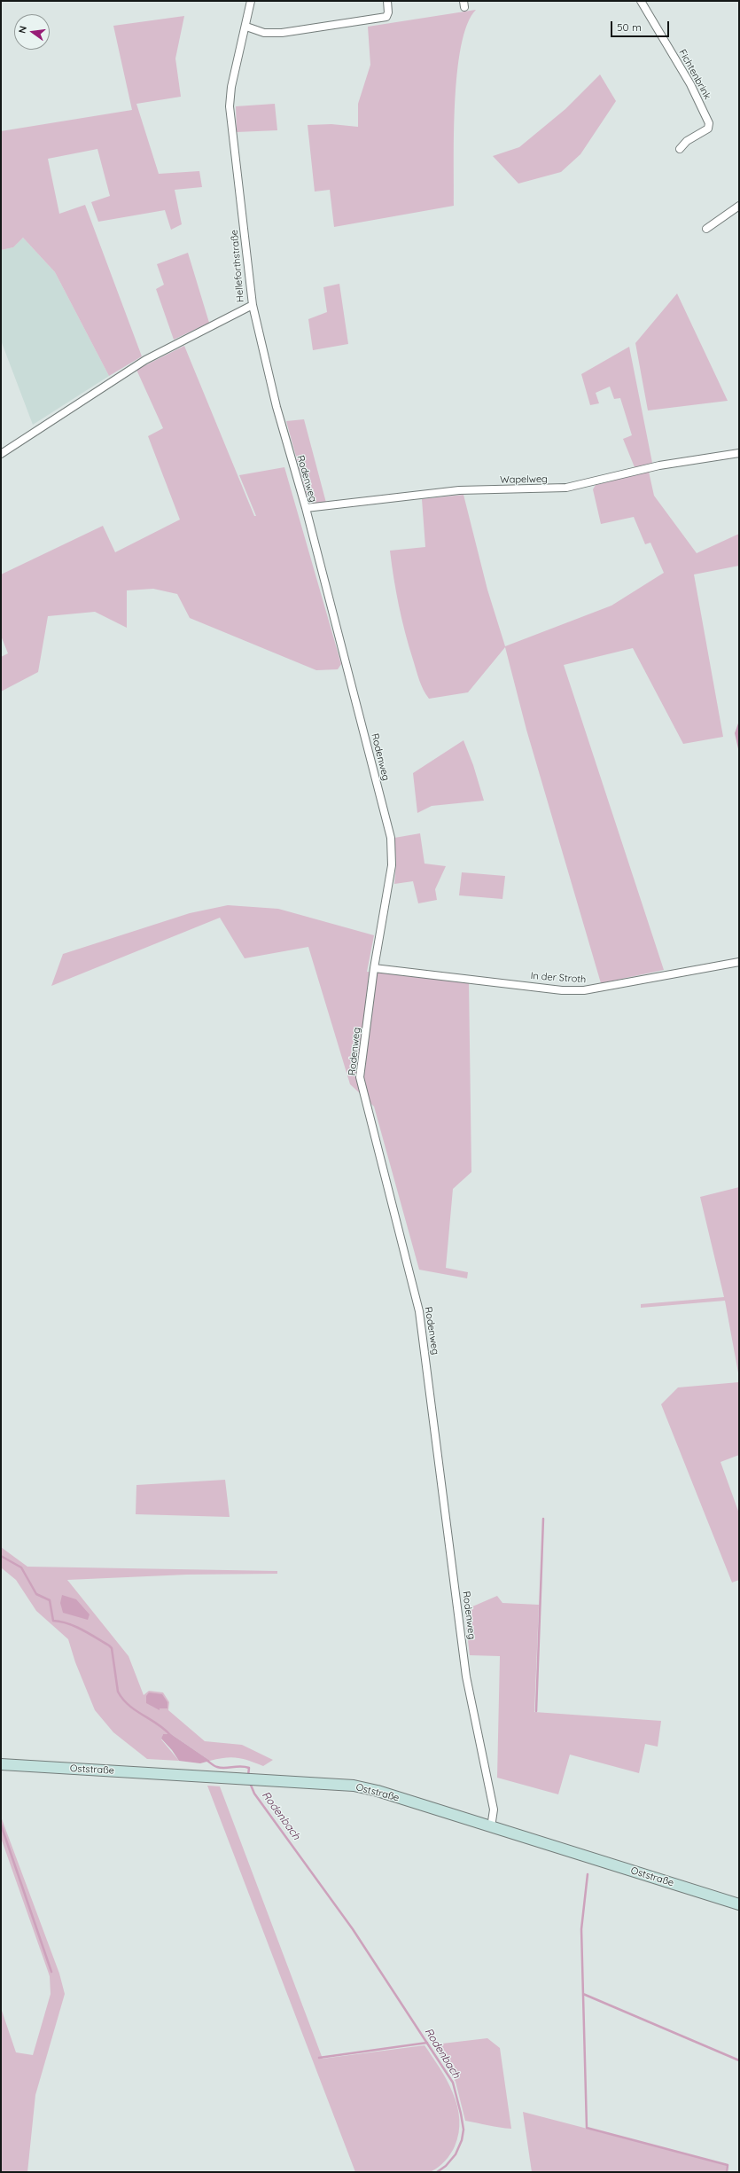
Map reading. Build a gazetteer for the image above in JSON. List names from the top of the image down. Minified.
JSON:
{"streets":{"main road":["Oststraße"],"street":["Fichtenbrink","Helleforthstraße","Rodenweg","Wapelweg","In der Stroth"]},"crossings":[["Helleforthstraße","Rodenweg"],["Rodenweg","Wapelweg"],["Rodenweg","In der Stroth"],["Rodenweg","Oststraße"]],"water":["Rodenbach"],"scale_bar":"50 m","north":"left"}
